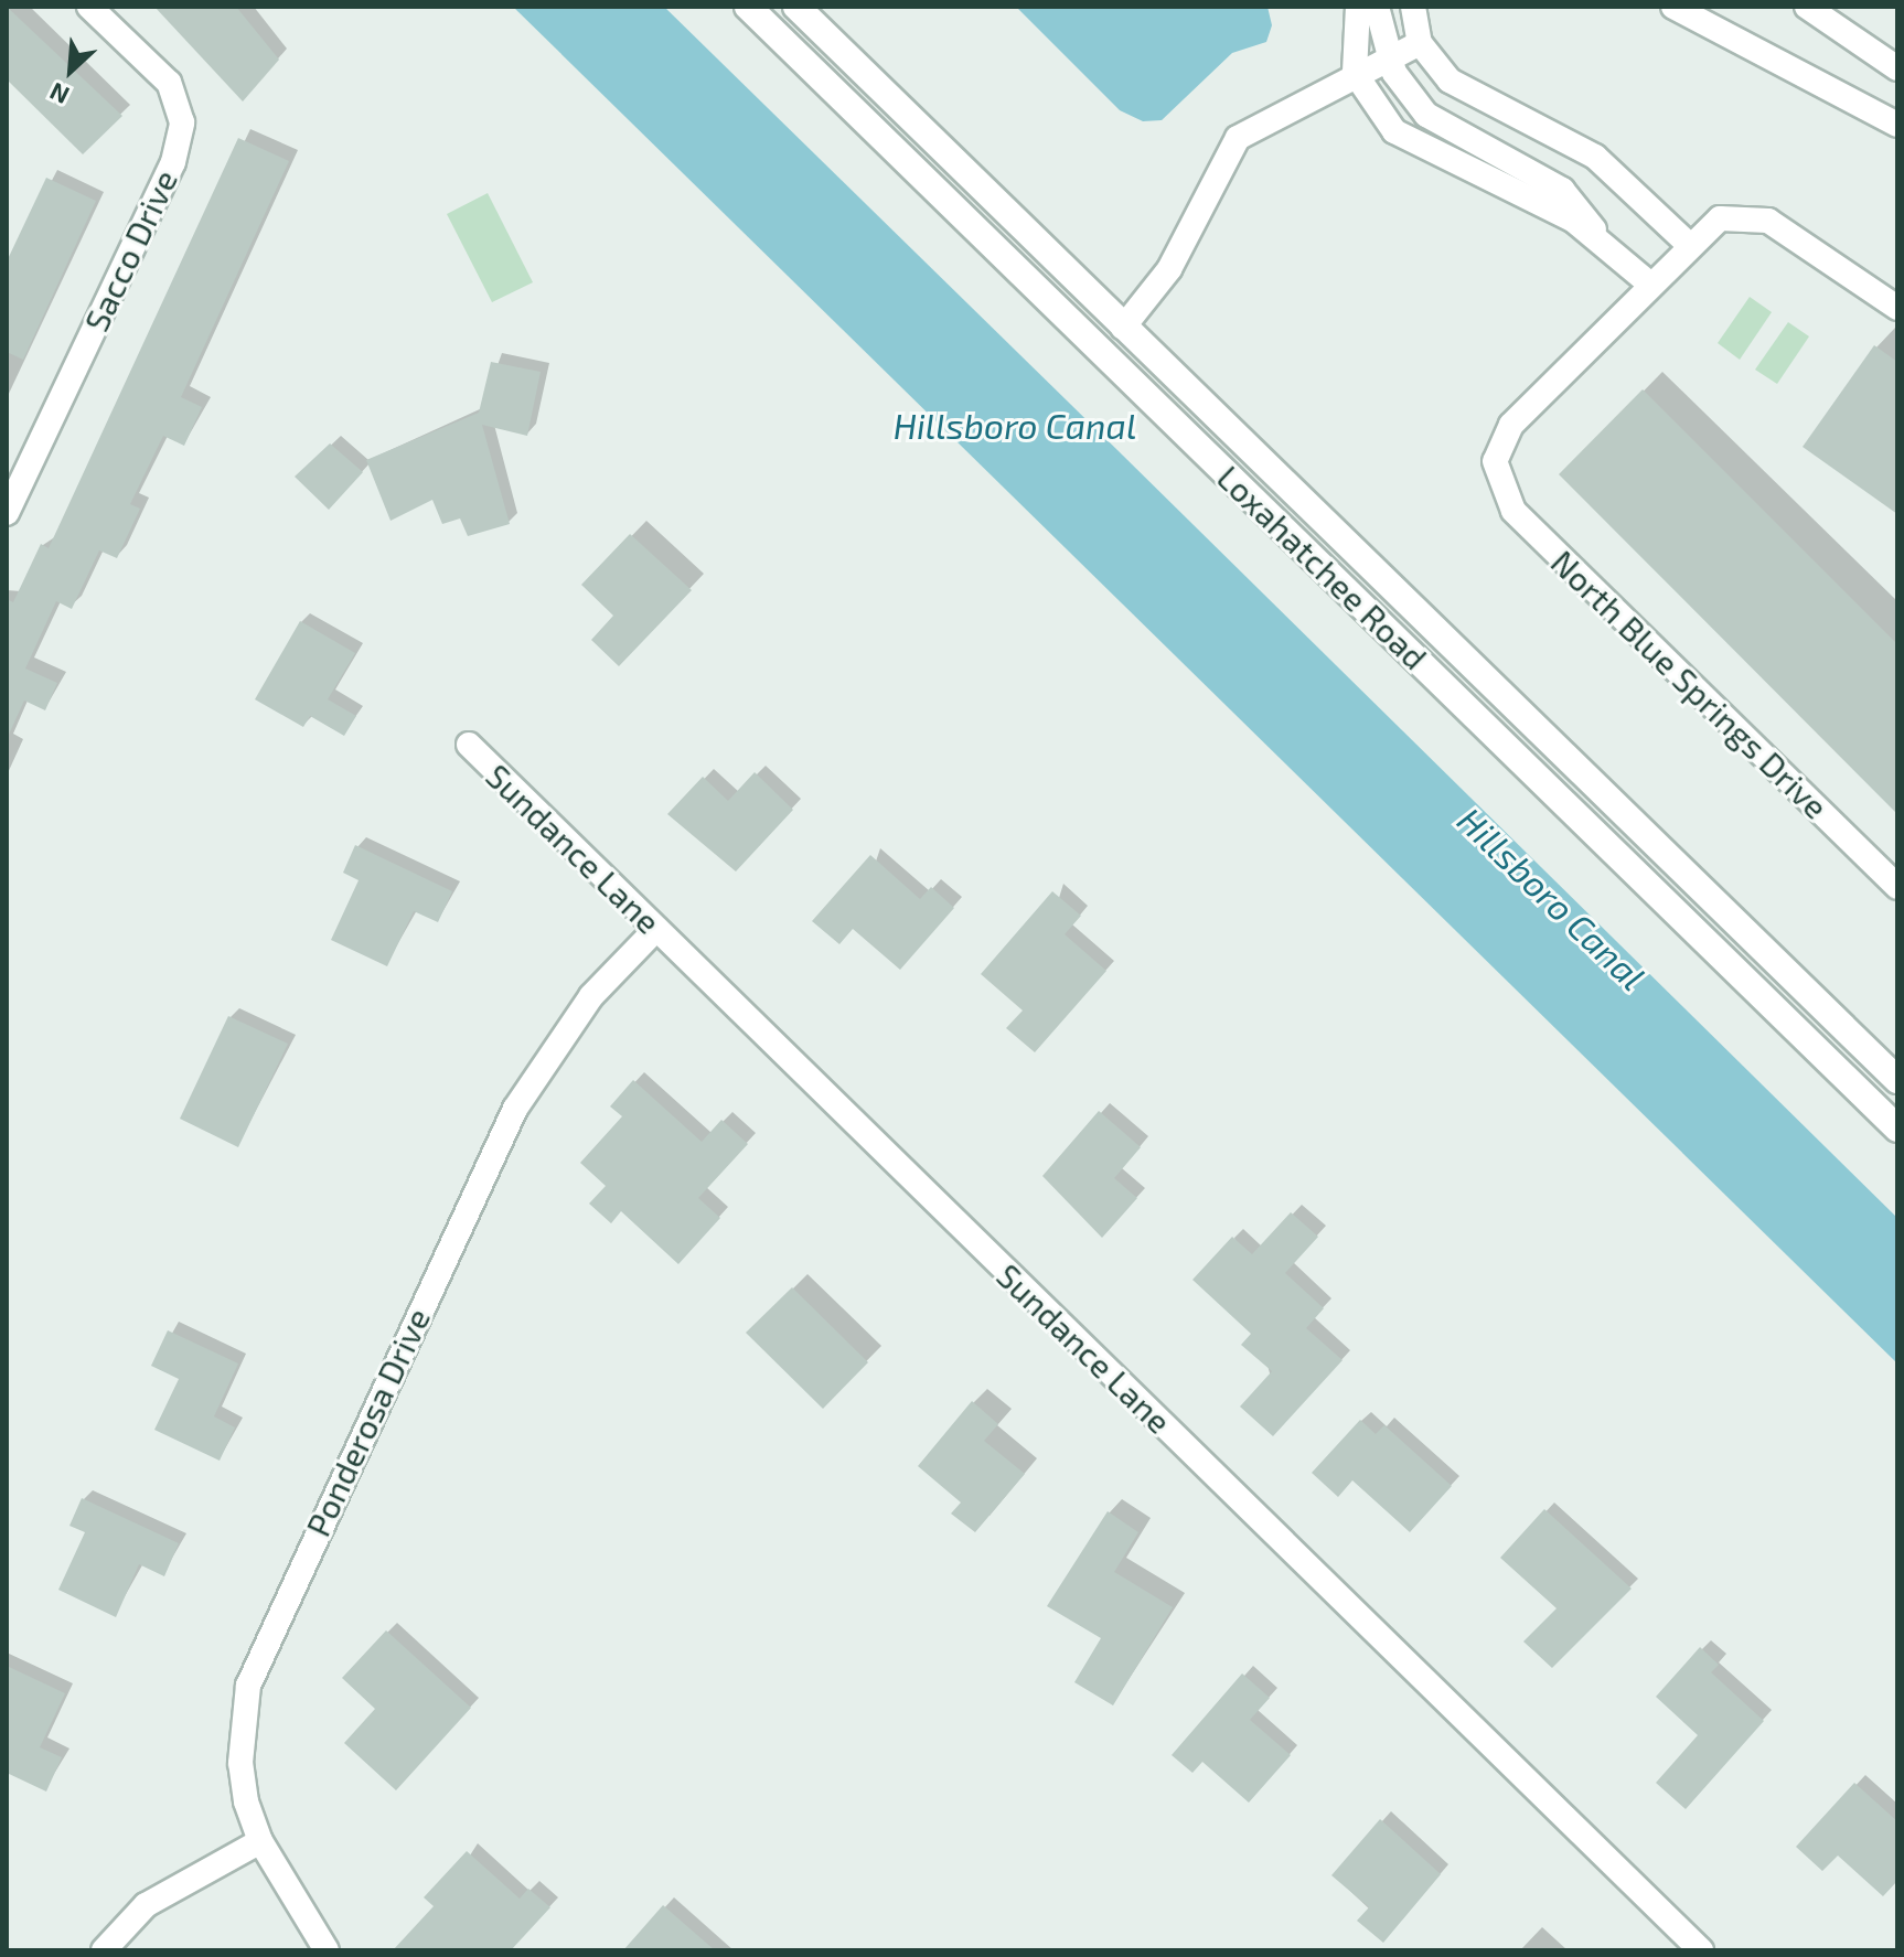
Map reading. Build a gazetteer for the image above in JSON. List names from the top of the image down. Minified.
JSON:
{"streets":{"main road":["Loxahatchee Road"],"street":["Sacco Drive","North Blue Springs Drive","Sundance Lane","Ponderosa Drive"]},"crossings":[["Sundance Lane","Ponderosa Drive"]],"water":["Hillsboro Canal"],"north":"bottom left"}
